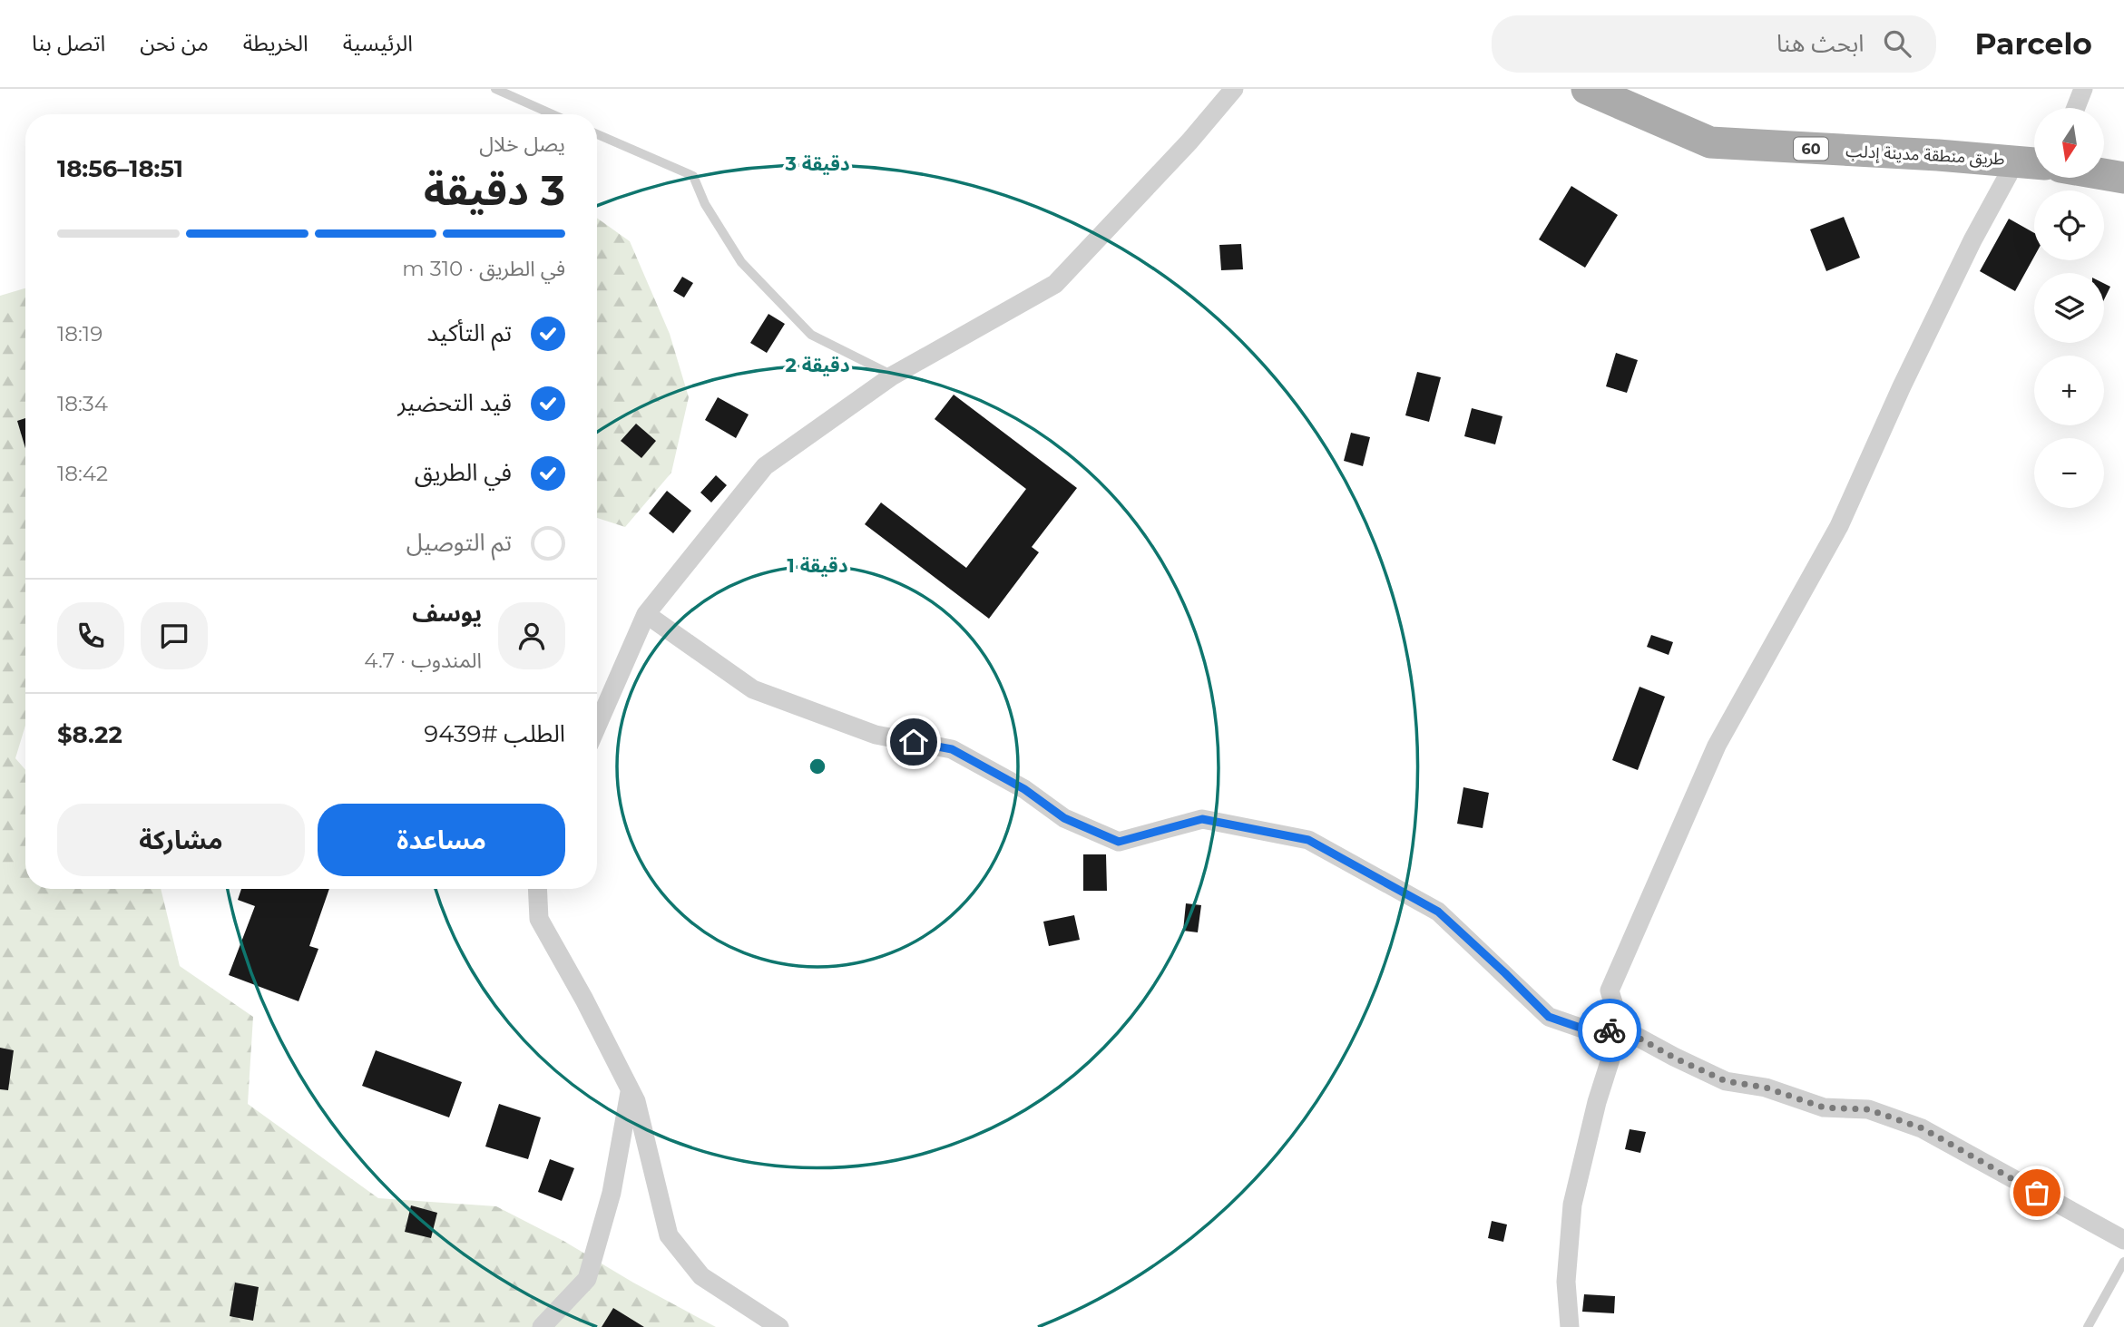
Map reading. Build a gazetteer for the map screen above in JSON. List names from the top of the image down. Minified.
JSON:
{"streets":{"main road":["60","طريق منطقة مدينة إدلب"]},"north":"bottom","page":{"header":"Parcelo","search":"ابحث هنا","nav":["الرئيسية","الخريطة","من نحن","اتصل بنا"],"map_buttons":["+","−"],"heading":["3 دقيقة","يصل خلال","18:51–18:56"],"panel":["يوسف","المندوب · 4.7","الطلب #9439","$8.22"],"bar":"في الطريق · 310 m","list":[["تم التأكيد","18:19"],["قيد التحضير","18:34"],["في الطريق","18:42"],"تم التوصيل"],"buttons":["مساعدة","مشاركة"]},"rings":["3 دقيقة","2 دقيقة","1 دقيقة"]}
